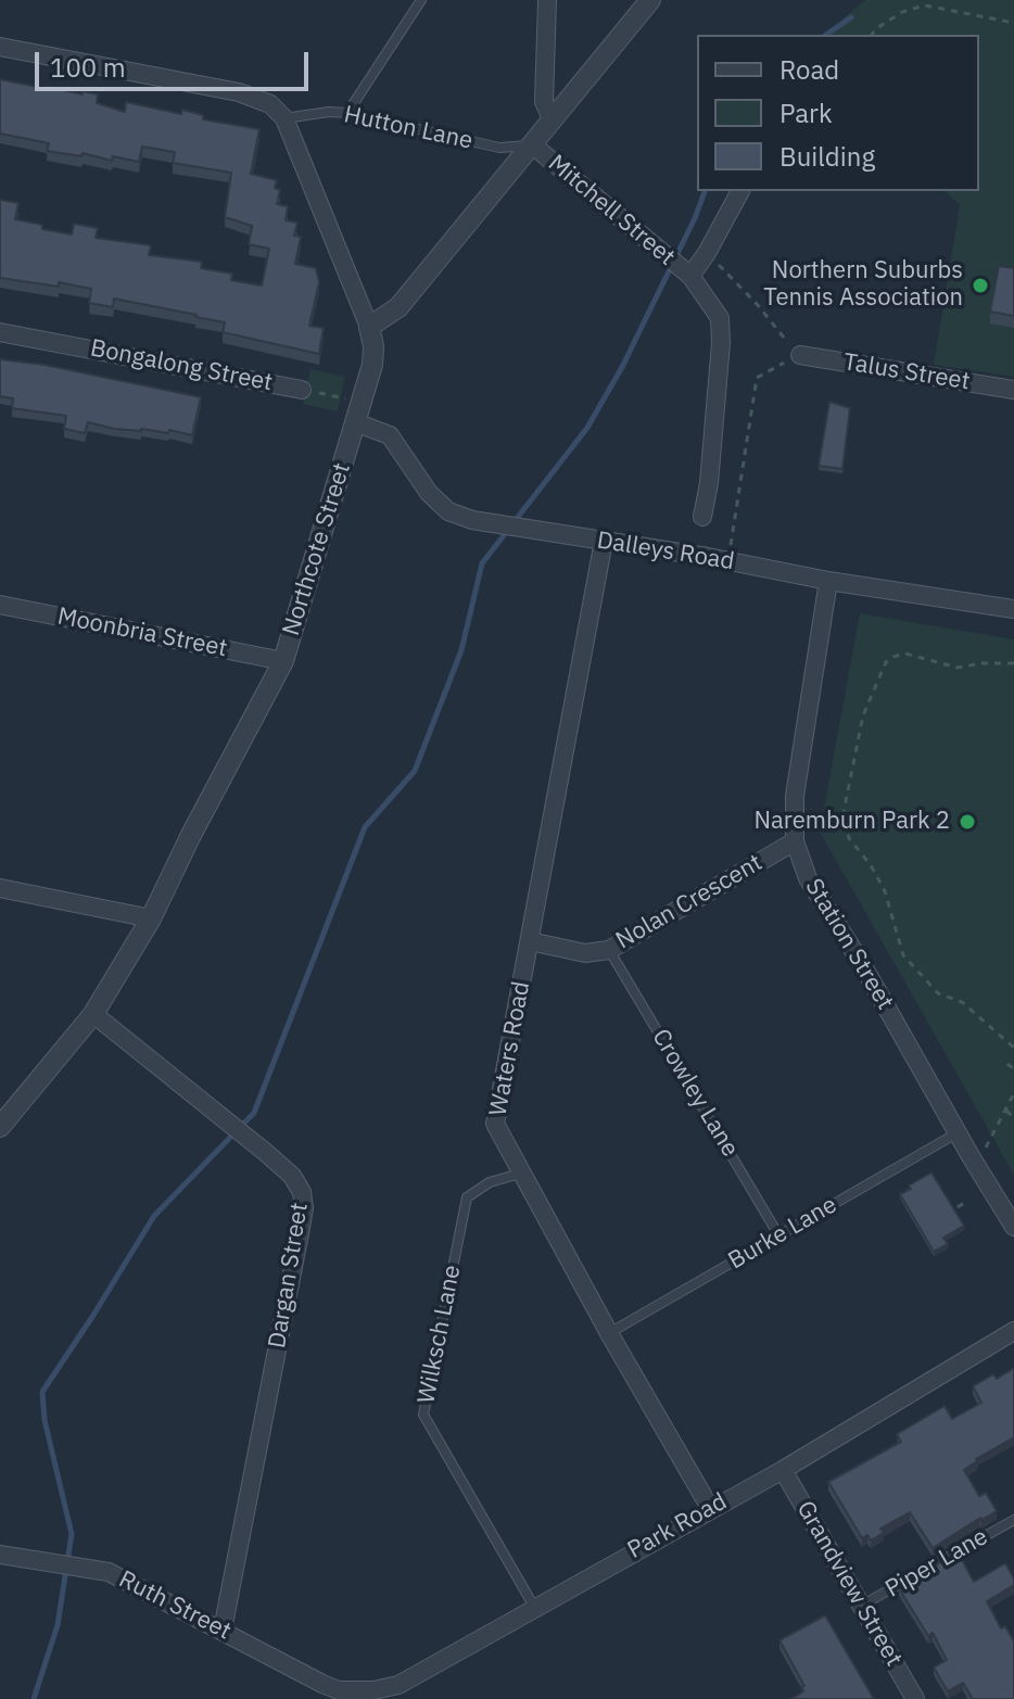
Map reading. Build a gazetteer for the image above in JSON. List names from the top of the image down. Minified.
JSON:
{"streets":{"street":["Mitchell Street","Bongalong Street","Talus Street","Northcote Street","Dalleys Road","Moonbria Street","Nolan Crescent","Station Street","Waters Road","Dargan Street","Park Road","Grandview Street","Ruth Street"],"lane":["Hutton Lane","Crowley Lane","Burke Lane","Wilksch Lane","Piper Lane"]},"crossings":[["Hutton Lane","Mitchell Street"],["Bongalong Street","Northcote Street"],["Northcote Street","Dalleys Road"],["Northcote Street","Moonbria Street"],["Northcote Street","Dargan Street"],["Dalleys Road","Station Street"],["Dalleys Road","Waters Road"],["Nolan Crescent","Station Street"],["Nolan Crescent","Waters Road"],["Nolan Crescent","Crowley Lane"],["Station Street","Burke Lane"],["Waters Road","Burke Lane"],["Waters Road","Wilksch Lane"],["Waters Road","Park Road"],["Crowley Lane","Burke Lane"],["Dargan Street","Ruth Street"],["Wilksch Lane","Park Road"],["Park Road","Grandview Street"],["Park Road","Ruth Street"],["Piper Lane","Grandview Street"]],"places":["Northern Suburbs Tennis Association","Naremburn Park 2"],"legend":["Road","Park","Building"],"scale_bar":"100 m"}
